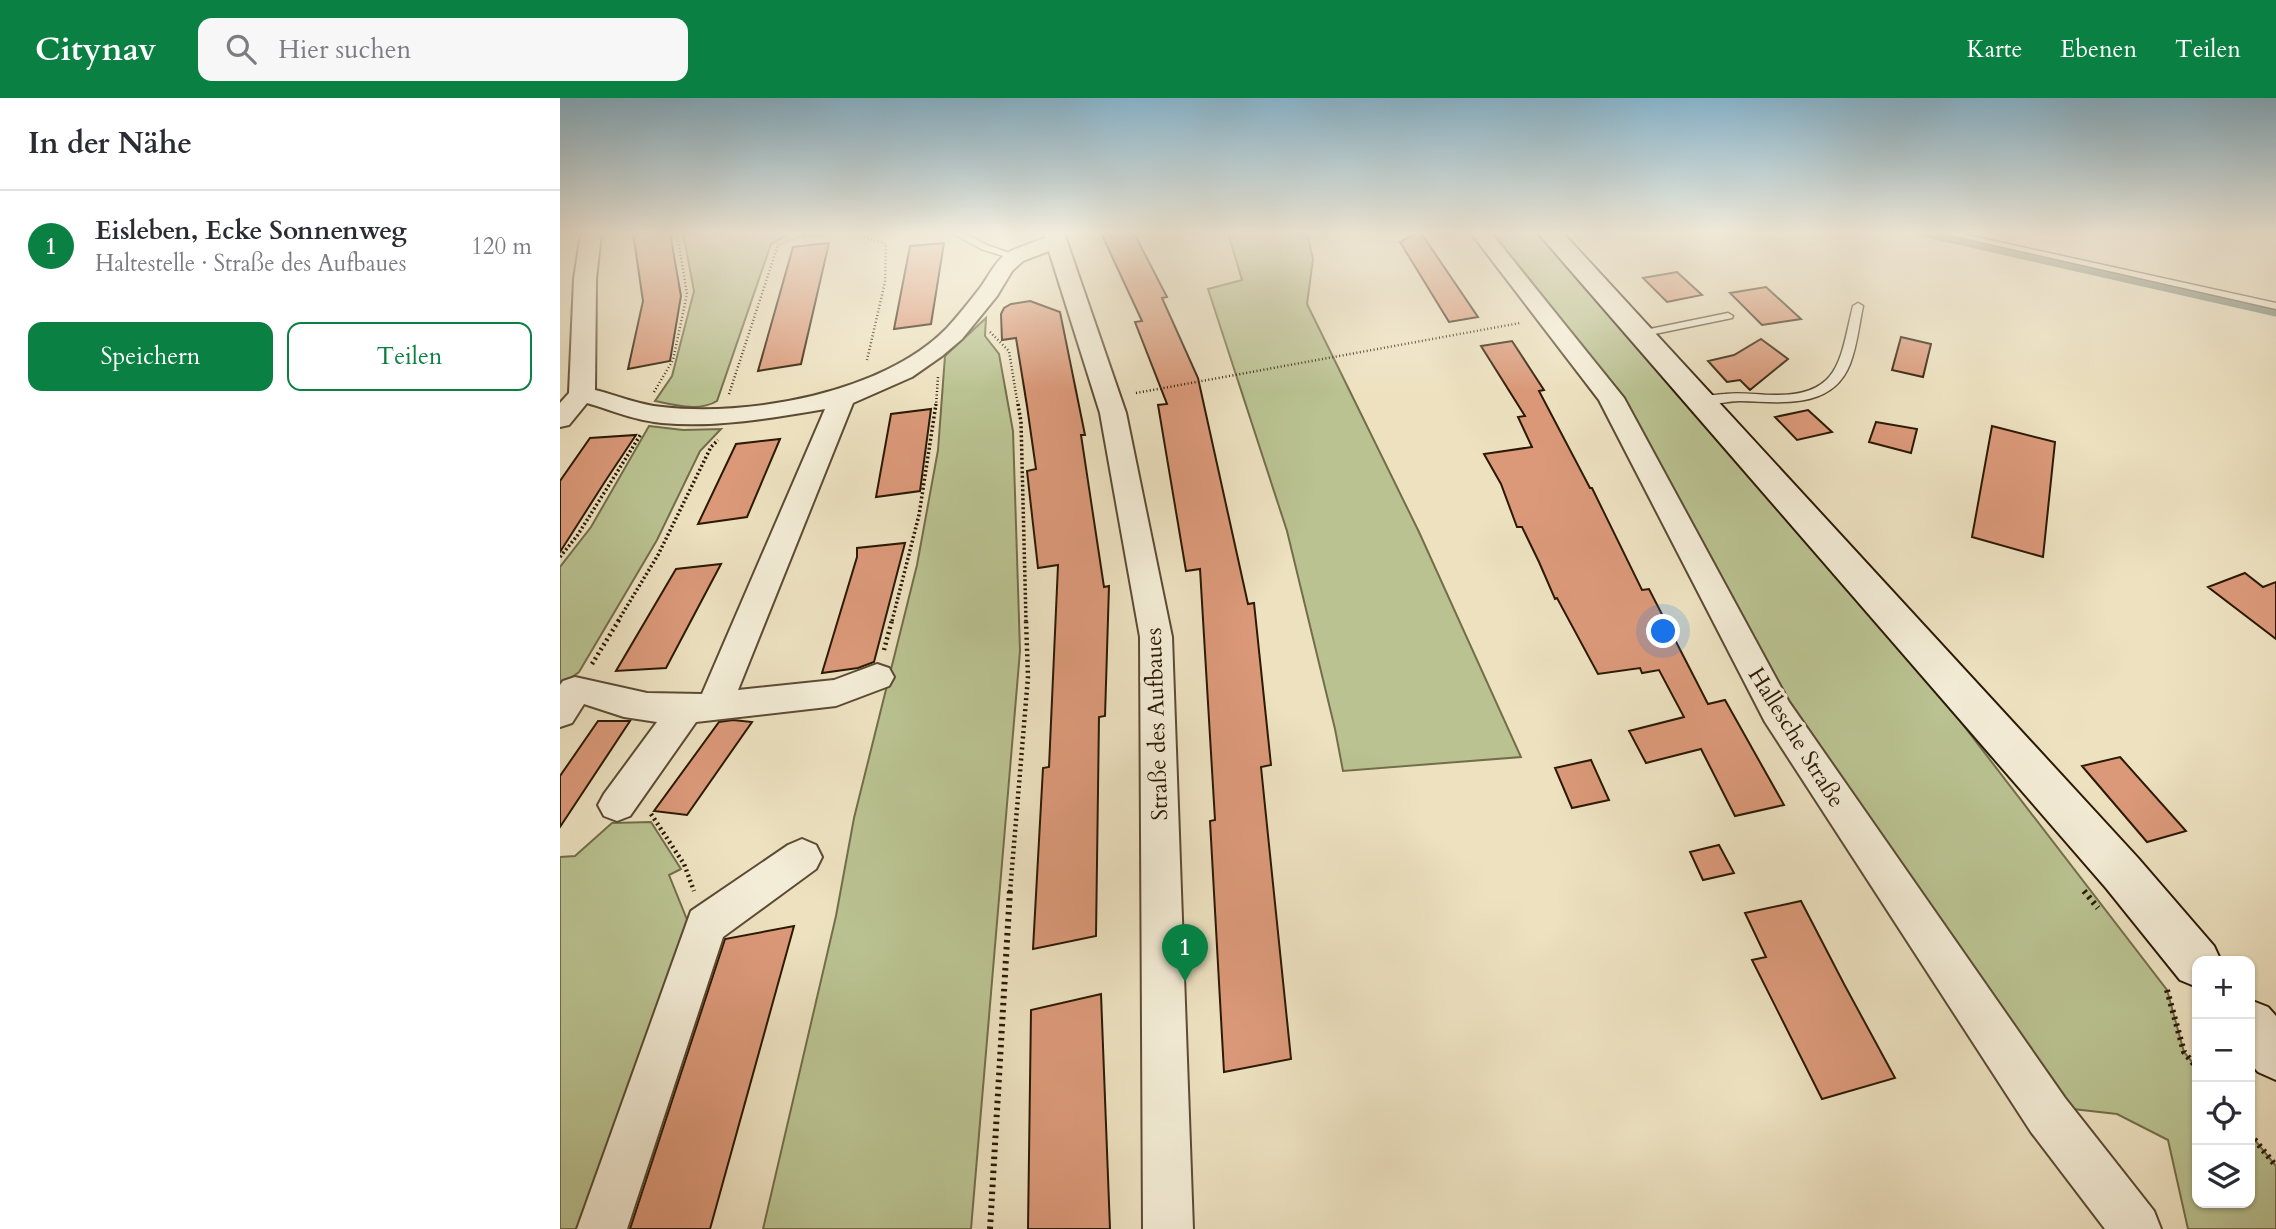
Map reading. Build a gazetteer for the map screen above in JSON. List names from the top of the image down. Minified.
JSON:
{"streets":{"street":["Straße des Aufbaues","Hallesche Straße"]},"page":{"header":"Citynav","search":"Hier suchen","nav":["Karte","Ebenen","Teilen"],"heading":"In der Nähe","list":[{"mark":"1","name":"Eisleben, Ecke Sonnenweg","note":"Haltestelle · Straße des Aufbaues","value":"120 m"}],"buttons":["Speichern","Teilen"],"pins":"1","map_buttons":["+","−"]}}
